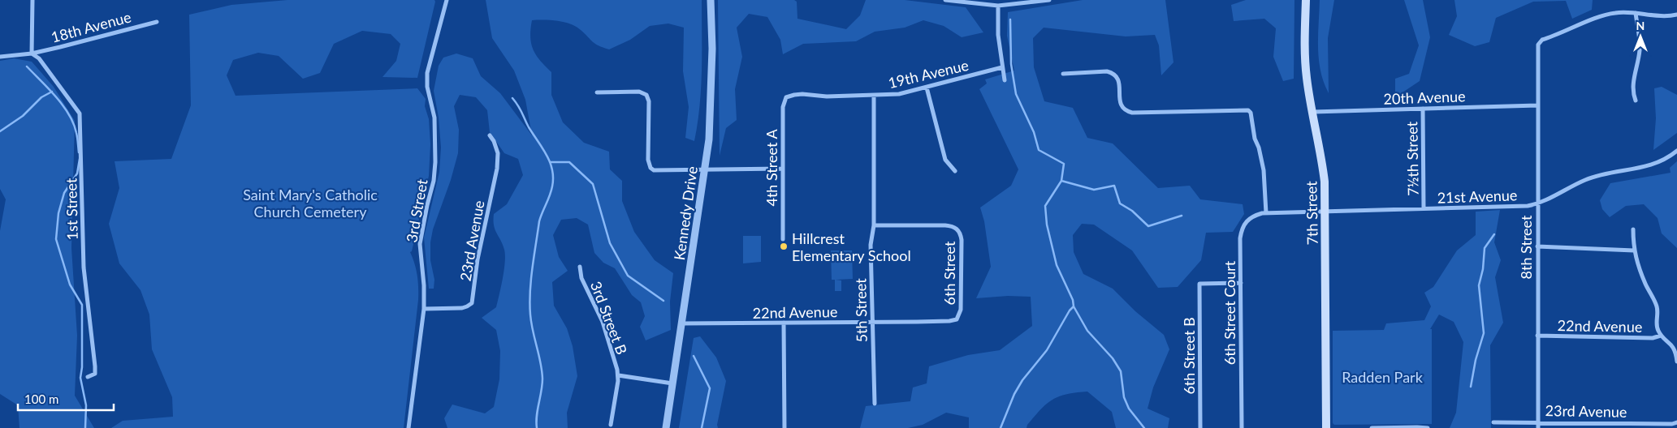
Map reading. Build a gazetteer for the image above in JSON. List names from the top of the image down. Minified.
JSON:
{"streets":{"main road":["7th Street"],"street":["18th Avenue","19th Avenue","20th Avenue","7½th Street","4th Street A","21st Avenue","1st Street","3rd Street","Kennedy Drive","23rd Avenue","8th Street","6th Street","5th Street","22nd Avenue","6th Street Court","3rd Street B","6th Street B"]},"crossings":[["18th Avenue","1st Street"],["19th Avenue","4th Street A"],["19th Avenue","5th Street"],["20th Avenue","7½th Street"],["20th Avenue","7th Street"],["20th Avenue","8th Street"],["7½th Street","21st Avenue"],["21st Avenue","7th Street"],["21st Avenue","8th Street"],["21st Avenue","6th Street Court"],["3rd Street","23rd Avenue"],["Kennedy Drive","22nd Avenue"],["23rd Avenue","8th Street"],["8th Street","22nd Avenue"],["6th Street","5th Street"],["6th Street","22nd Avenue"],["5th Street","22nd Avenue"],["6th Street Court","6th Street B"]],"parks":["Saint Mary's Catholic Church Cemetery","Radden Park"],"places":["Hillcrest Elementary School"],"scale_bar":"100 m","north":"top"}
